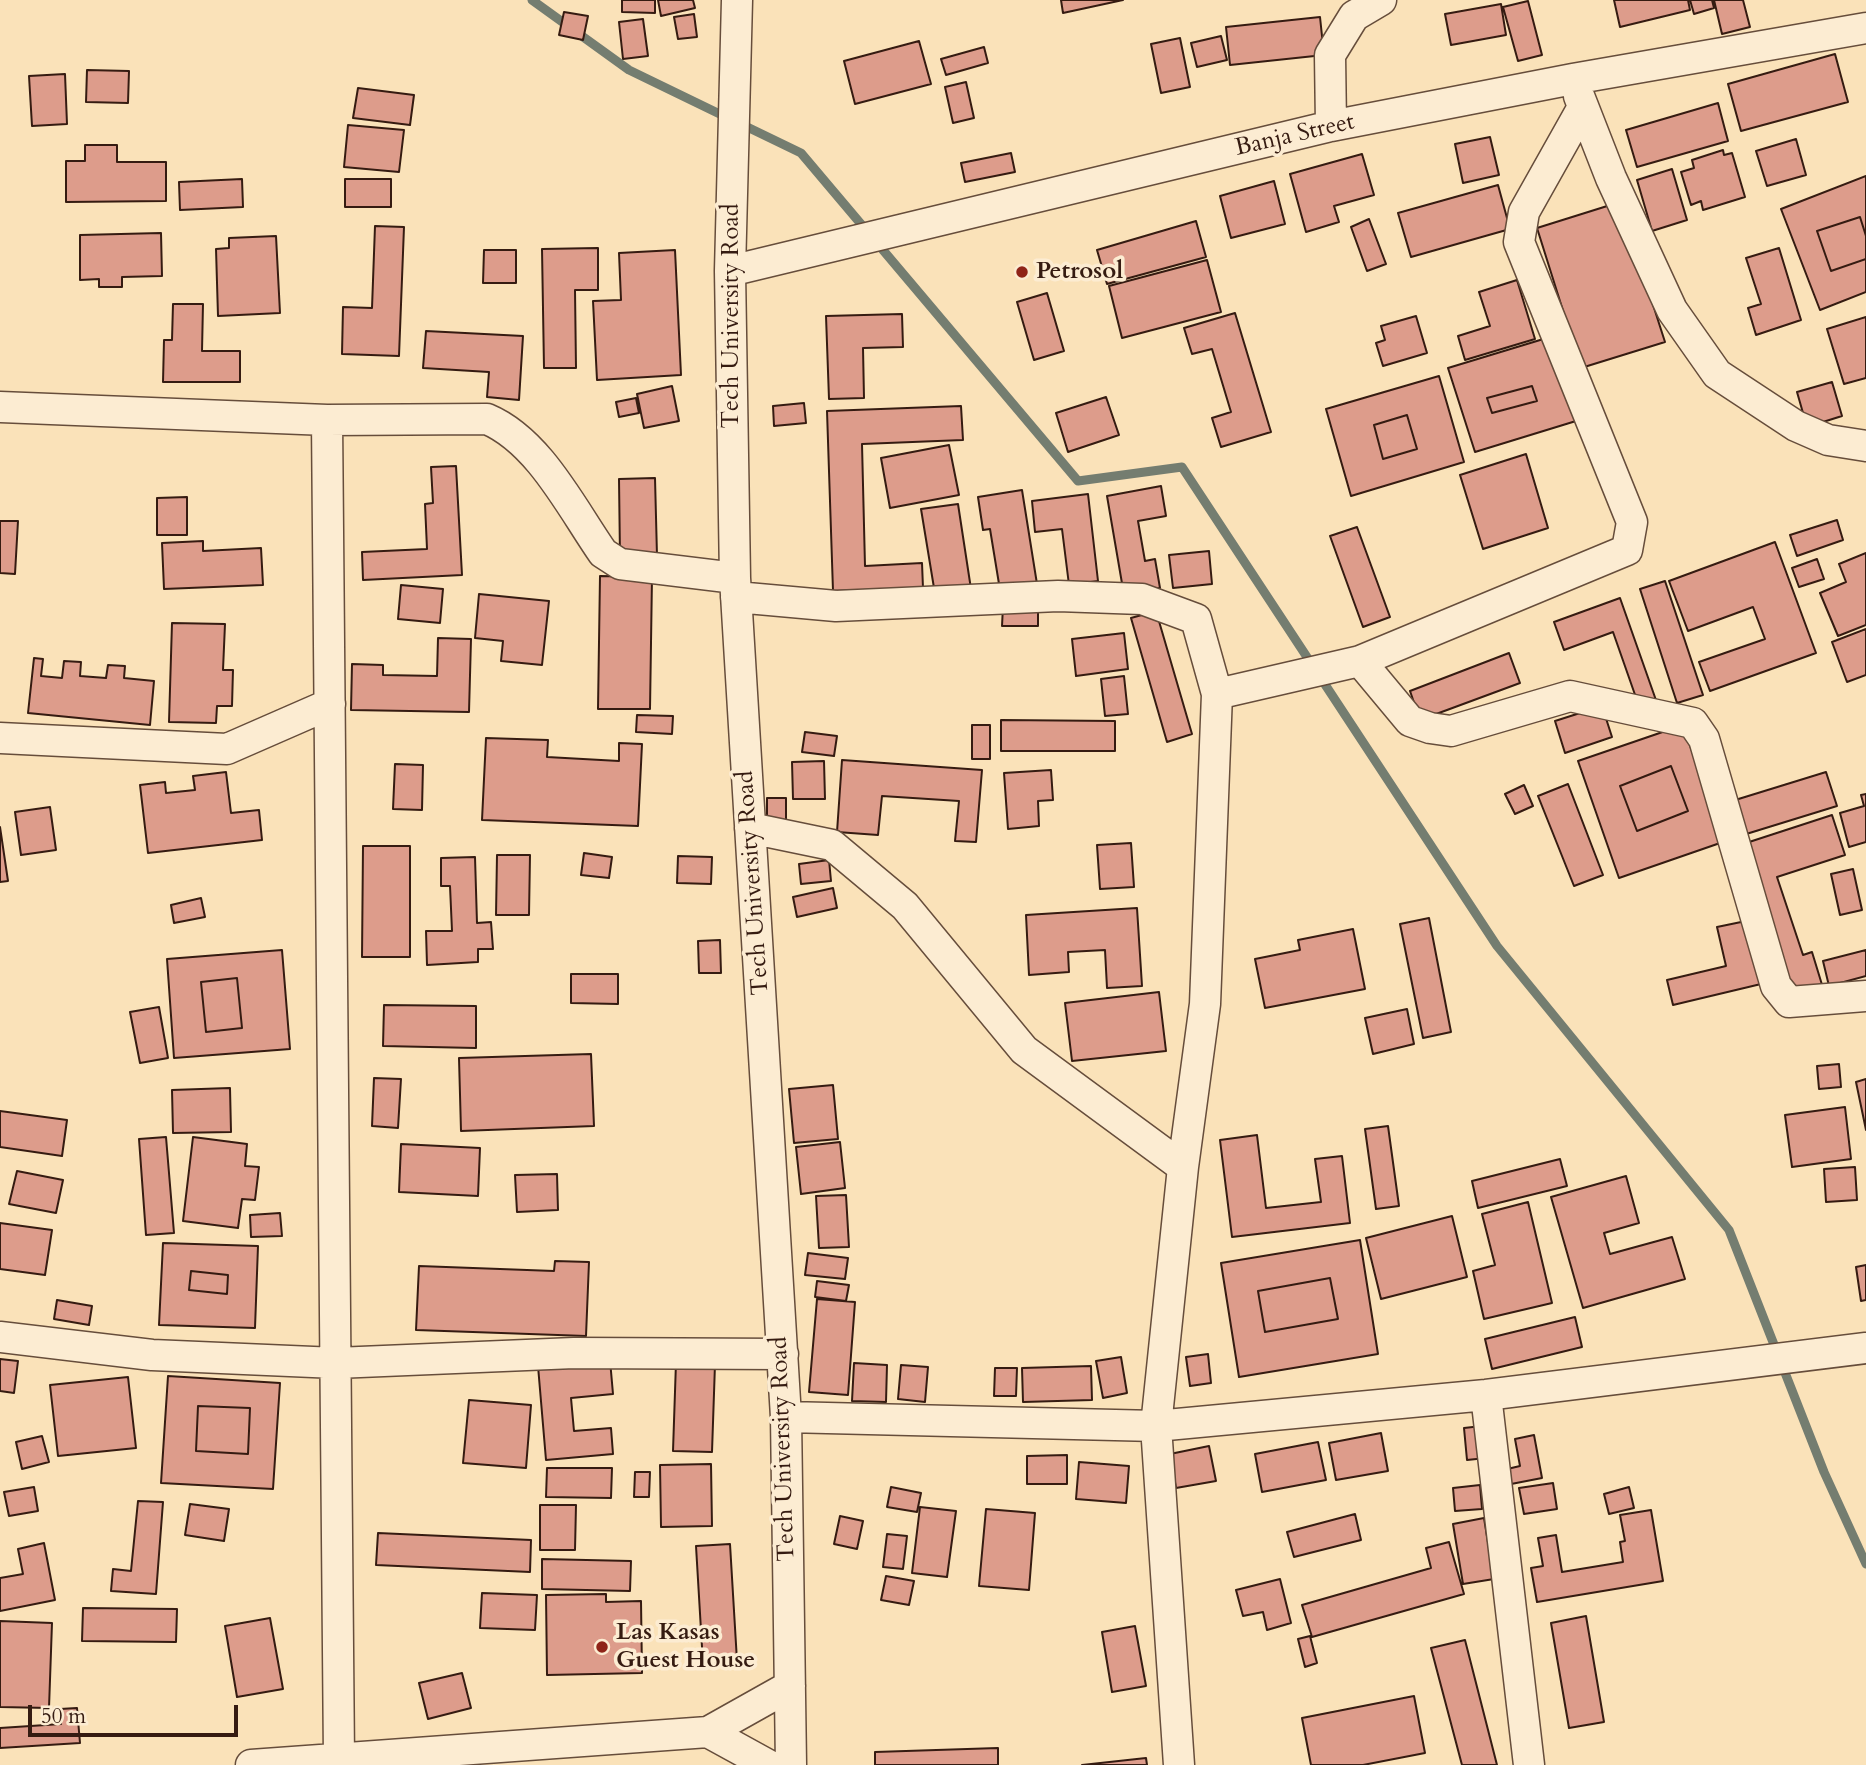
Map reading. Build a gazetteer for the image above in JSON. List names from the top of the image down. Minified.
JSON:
{"streets":{"street":["Banja Street","Tech University Road"]},"crossings":[["Banja Street","Tech University Road"]],"places":["Petrosol","Las Kasas Guest House"],"scale_bar":"50 m"}
